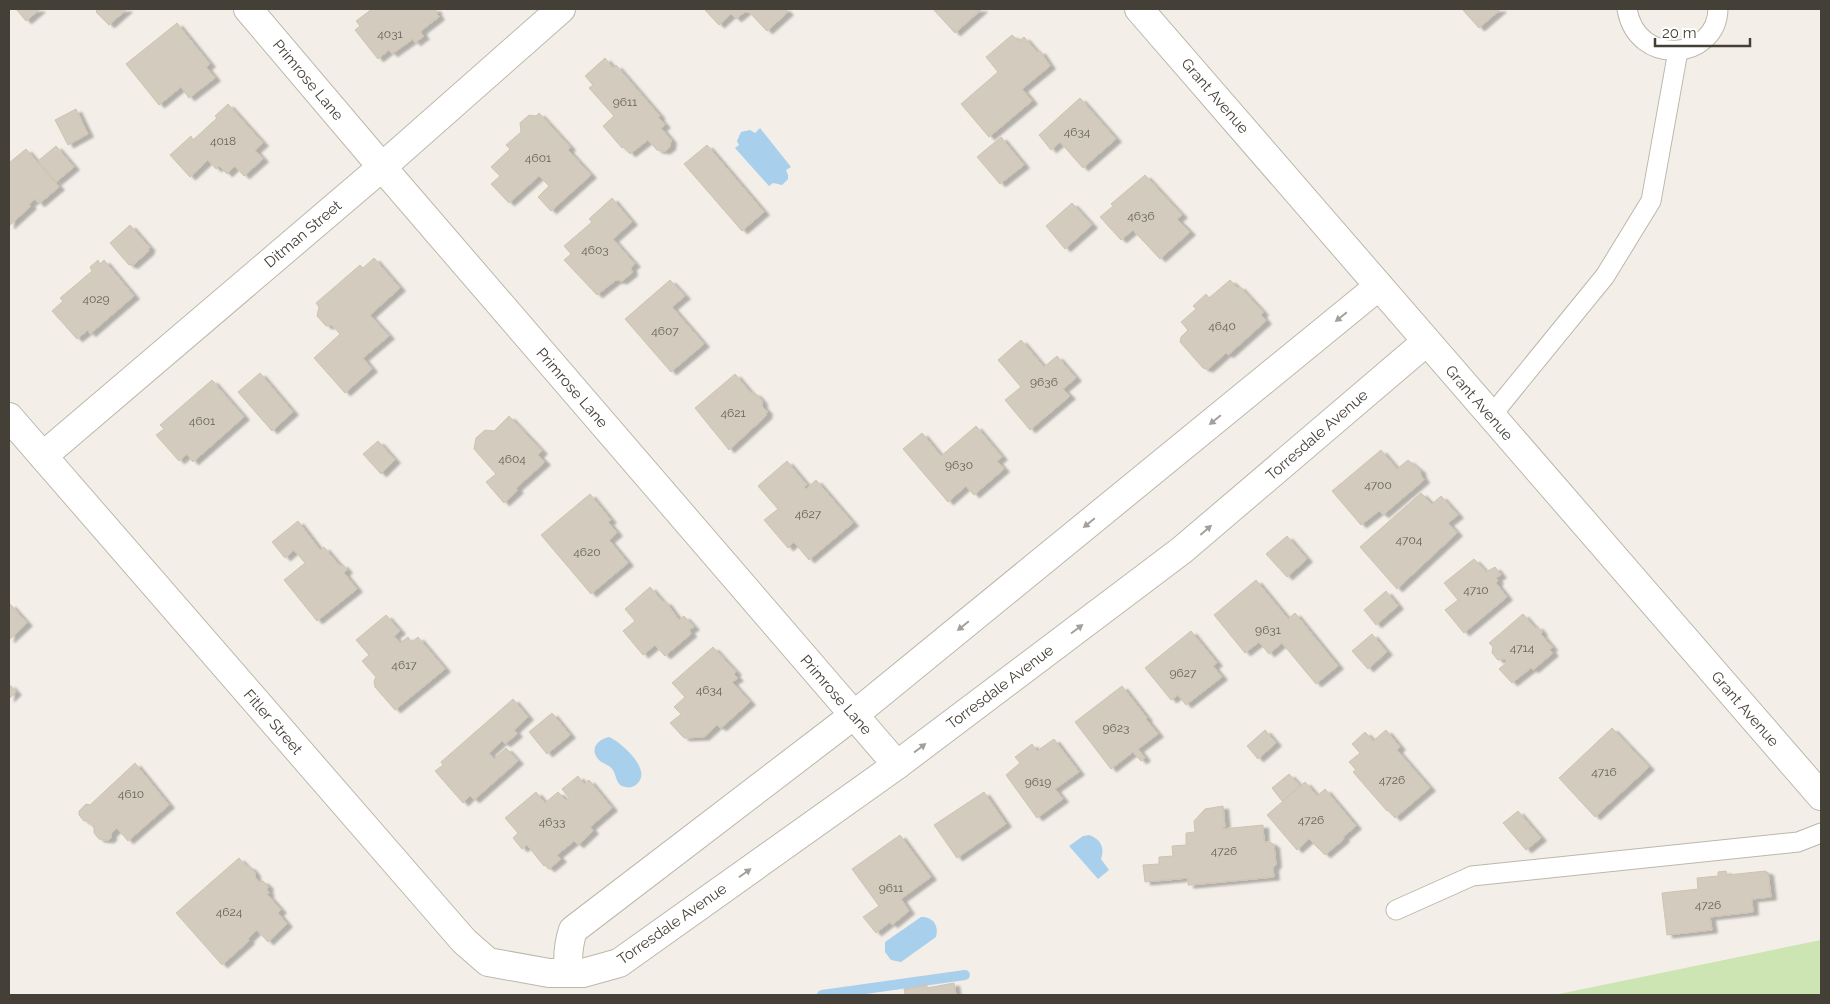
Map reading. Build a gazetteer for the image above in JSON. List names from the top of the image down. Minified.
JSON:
{"streets":{"street":["Primrose Lane","Grant Avenue","Ditman Street","Torresdale Avenue","Fitler Street"]},"crossings":[["Primrose Lane","Ditman Street"],["Primrose Lane","Torresdale Avenue"],["Grant Avenue","Torresdale Avenue"],["Ditman Street","Fitler Street"],["Torresdale Avenue","Fitler Street"]],"house_numbers":["4031","9611","4634","4018","4601","4636","4603","4029","4640","4607","9636","4621","4601","4604","9630","4700","4627","4704","4620","4710","9631","4714","4617","9627","4634","9623","4716","4726","9619","4610","4726","4633","4726","9611","4726","4624"],"scale_bar":"20 m"}
